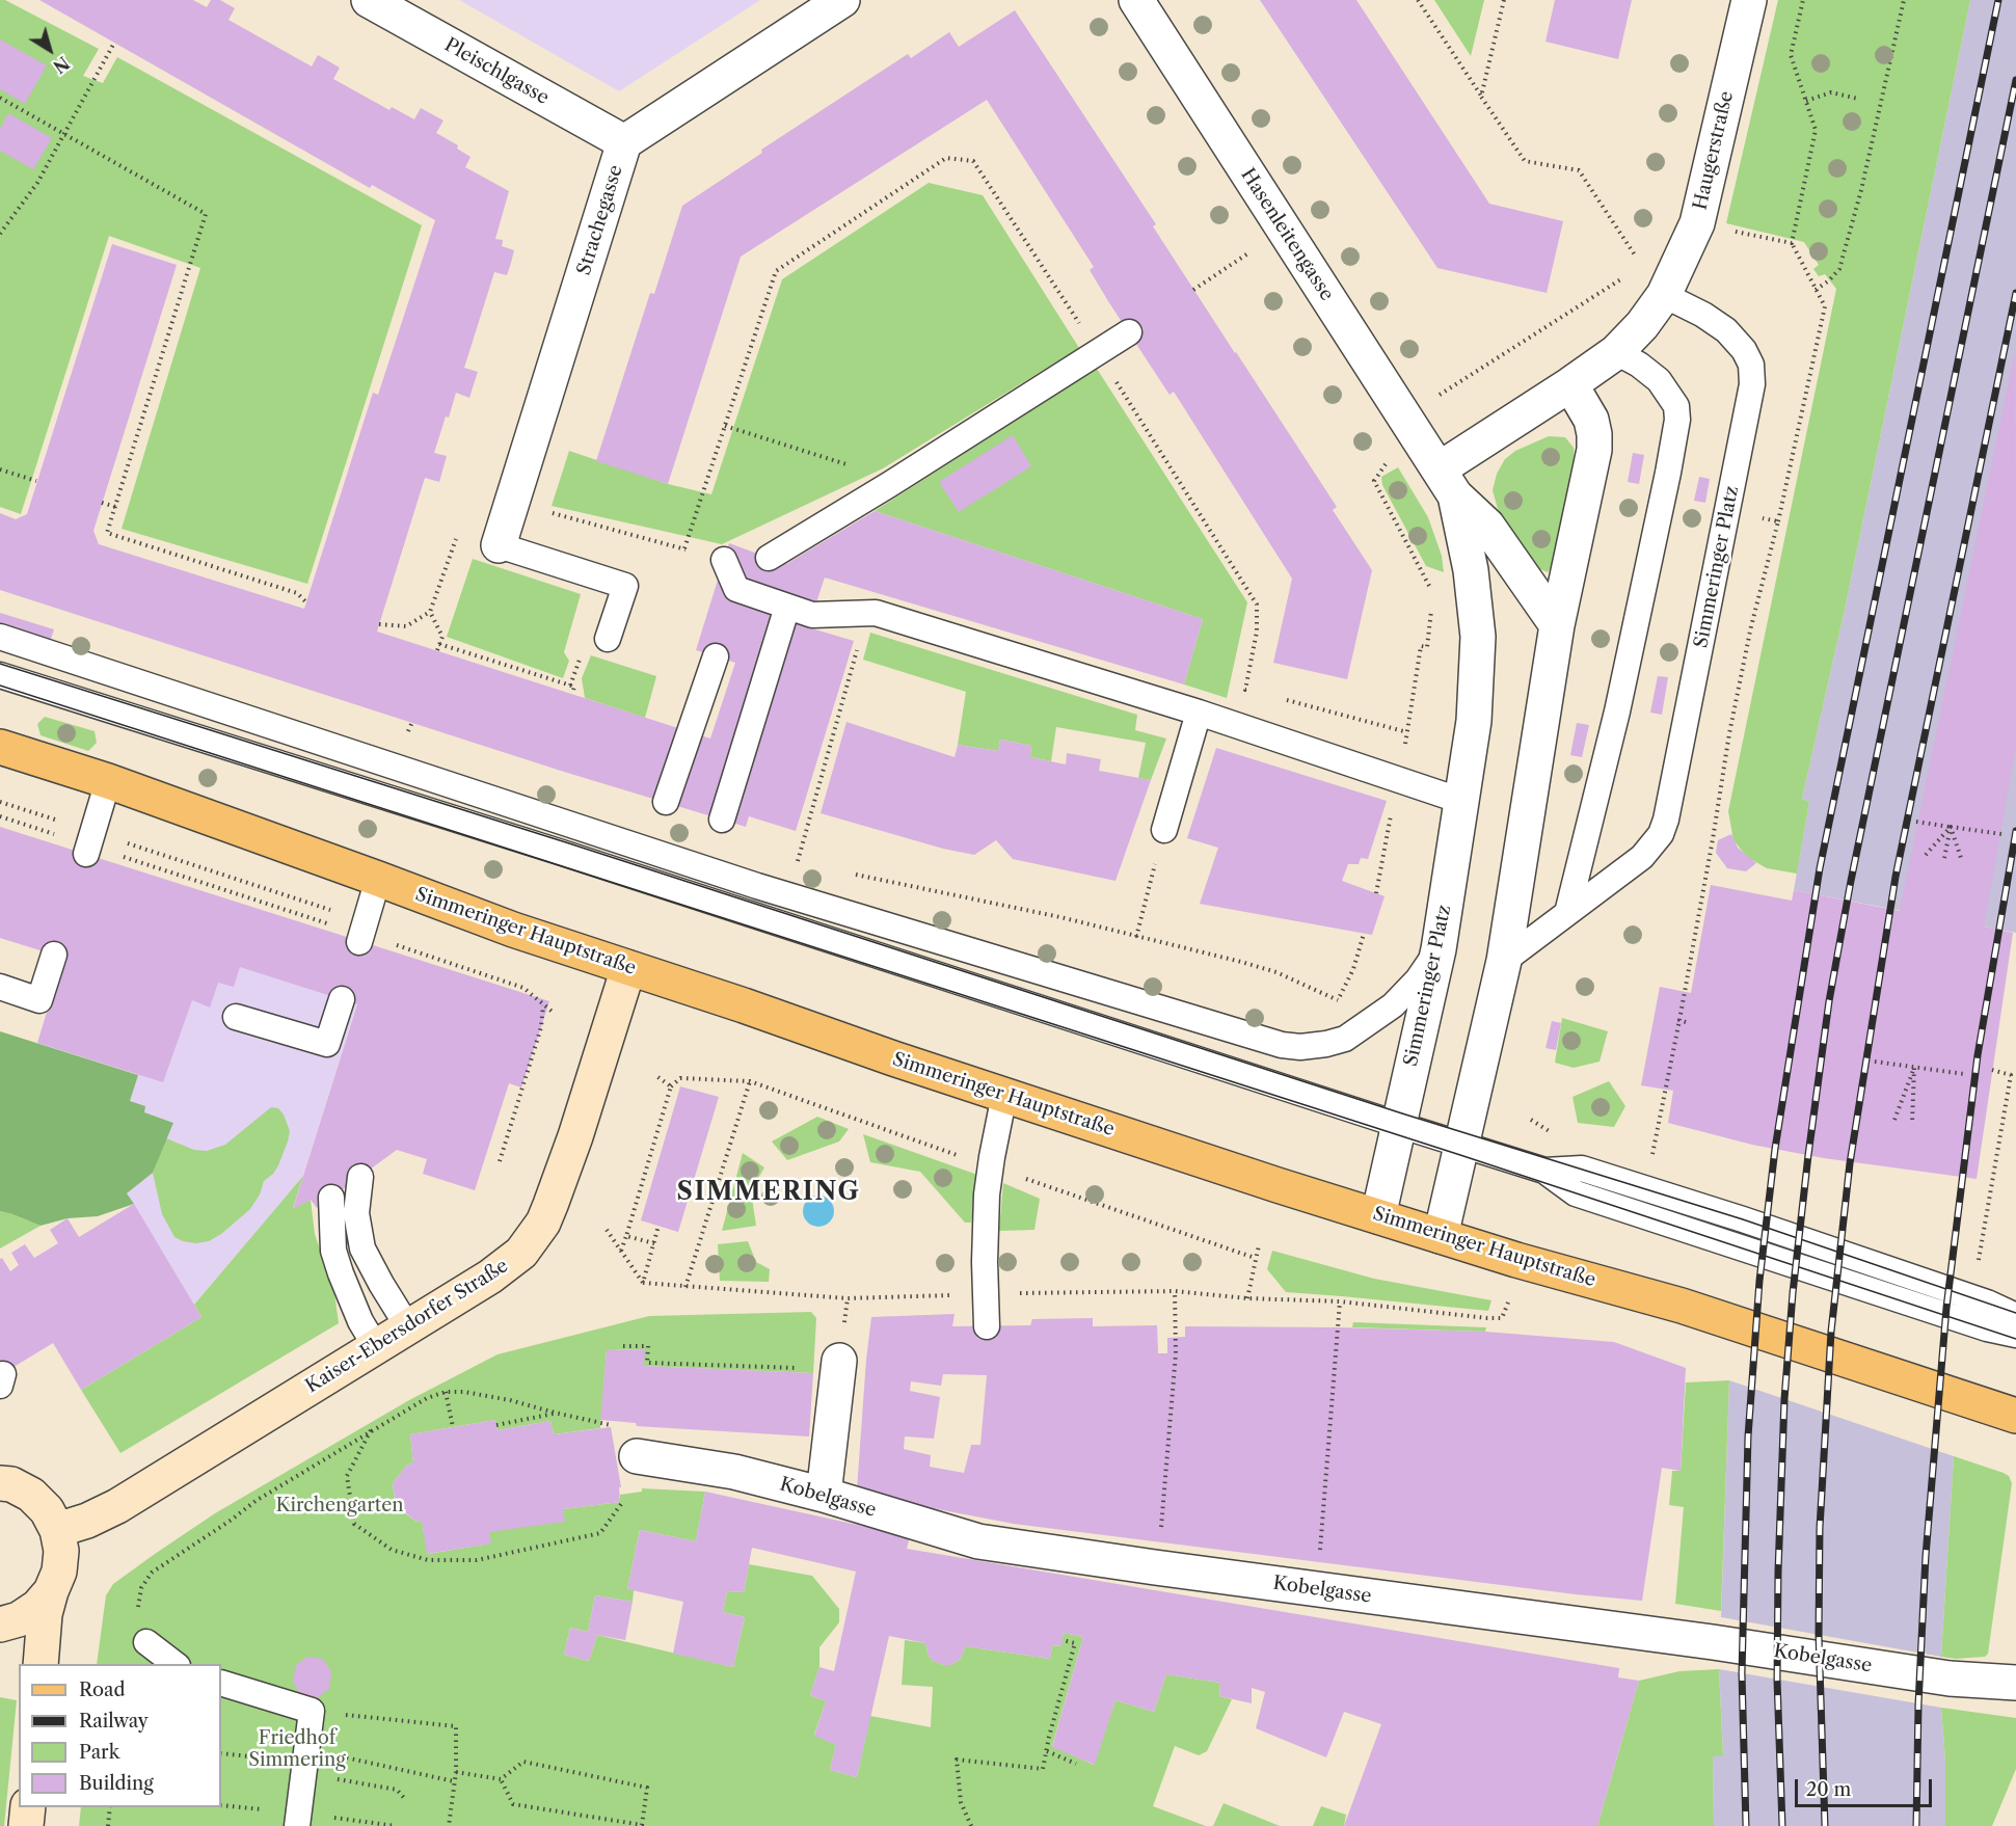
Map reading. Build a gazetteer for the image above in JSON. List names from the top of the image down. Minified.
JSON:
{"streets":{"main road":["Simmeringer Hauptstraße","Kaiser-Ebersdorfer Straße"],"street":["Pleischlgasse","Haugerstraße","Strachegasse","Hasenleitengasse","Simmeringer Platz","Kobelgasse"]},"crossings":[["Pleischlgasse","Strachegasse"],["Haugerstraße","Simmeringer Platz"],["Hasenleitengasse","Simmeringer Platz"],["Simmeringer Platz","Simmeringer Hauptstraße"],["Simmeringer Hauptstraße","Kaiser-Ebersdorfer Straße"]],"districts":["SIMMERING"],"parks":["Kirchengarten","Friedhof Simmering"],"legend":["Road","Railway","Park","Building"],"scale_bar":"20 m","north":"bottom right"}
